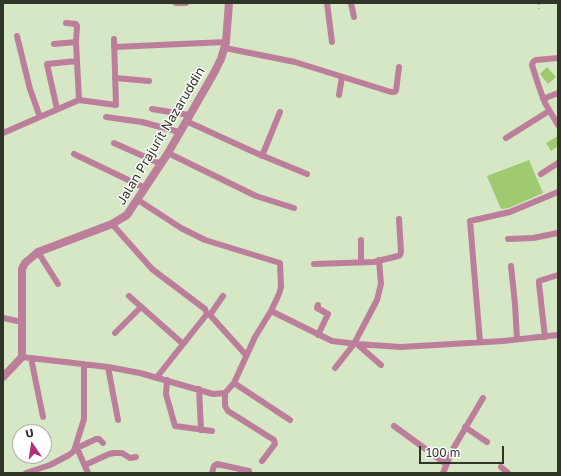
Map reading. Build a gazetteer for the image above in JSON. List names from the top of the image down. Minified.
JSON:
{"streets":{"street":["Jalan Prajurit Nazaruddin"]},"scale_bar":"100 m","north":"top"}
